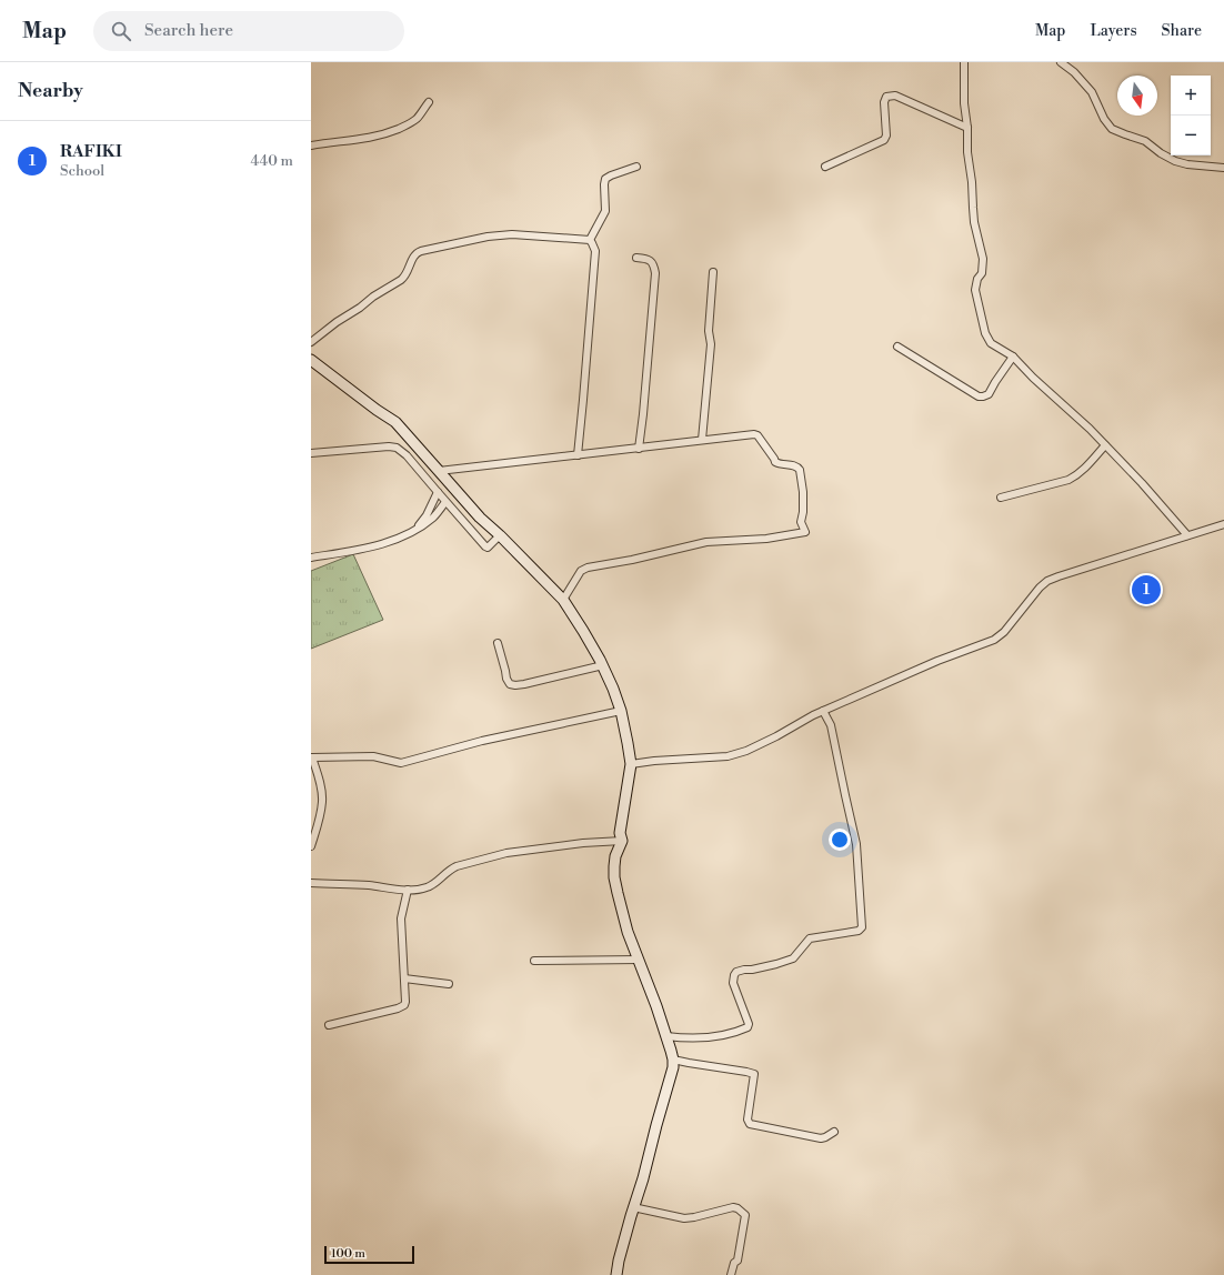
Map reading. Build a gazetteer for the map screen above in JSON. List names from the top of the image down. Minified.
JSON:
{"scale_bar":"100 m","north":"bottom","page":{"header":"Map","search":"Search here","nav":["Map","Layers","Share"],"heading":"Nearby","map_buttons":["+","−"],"list":[{"mark":"1","name":"RAFIKI","note":"School","value":"440 m"}],"pins":"1","scale":"100 m"}}
